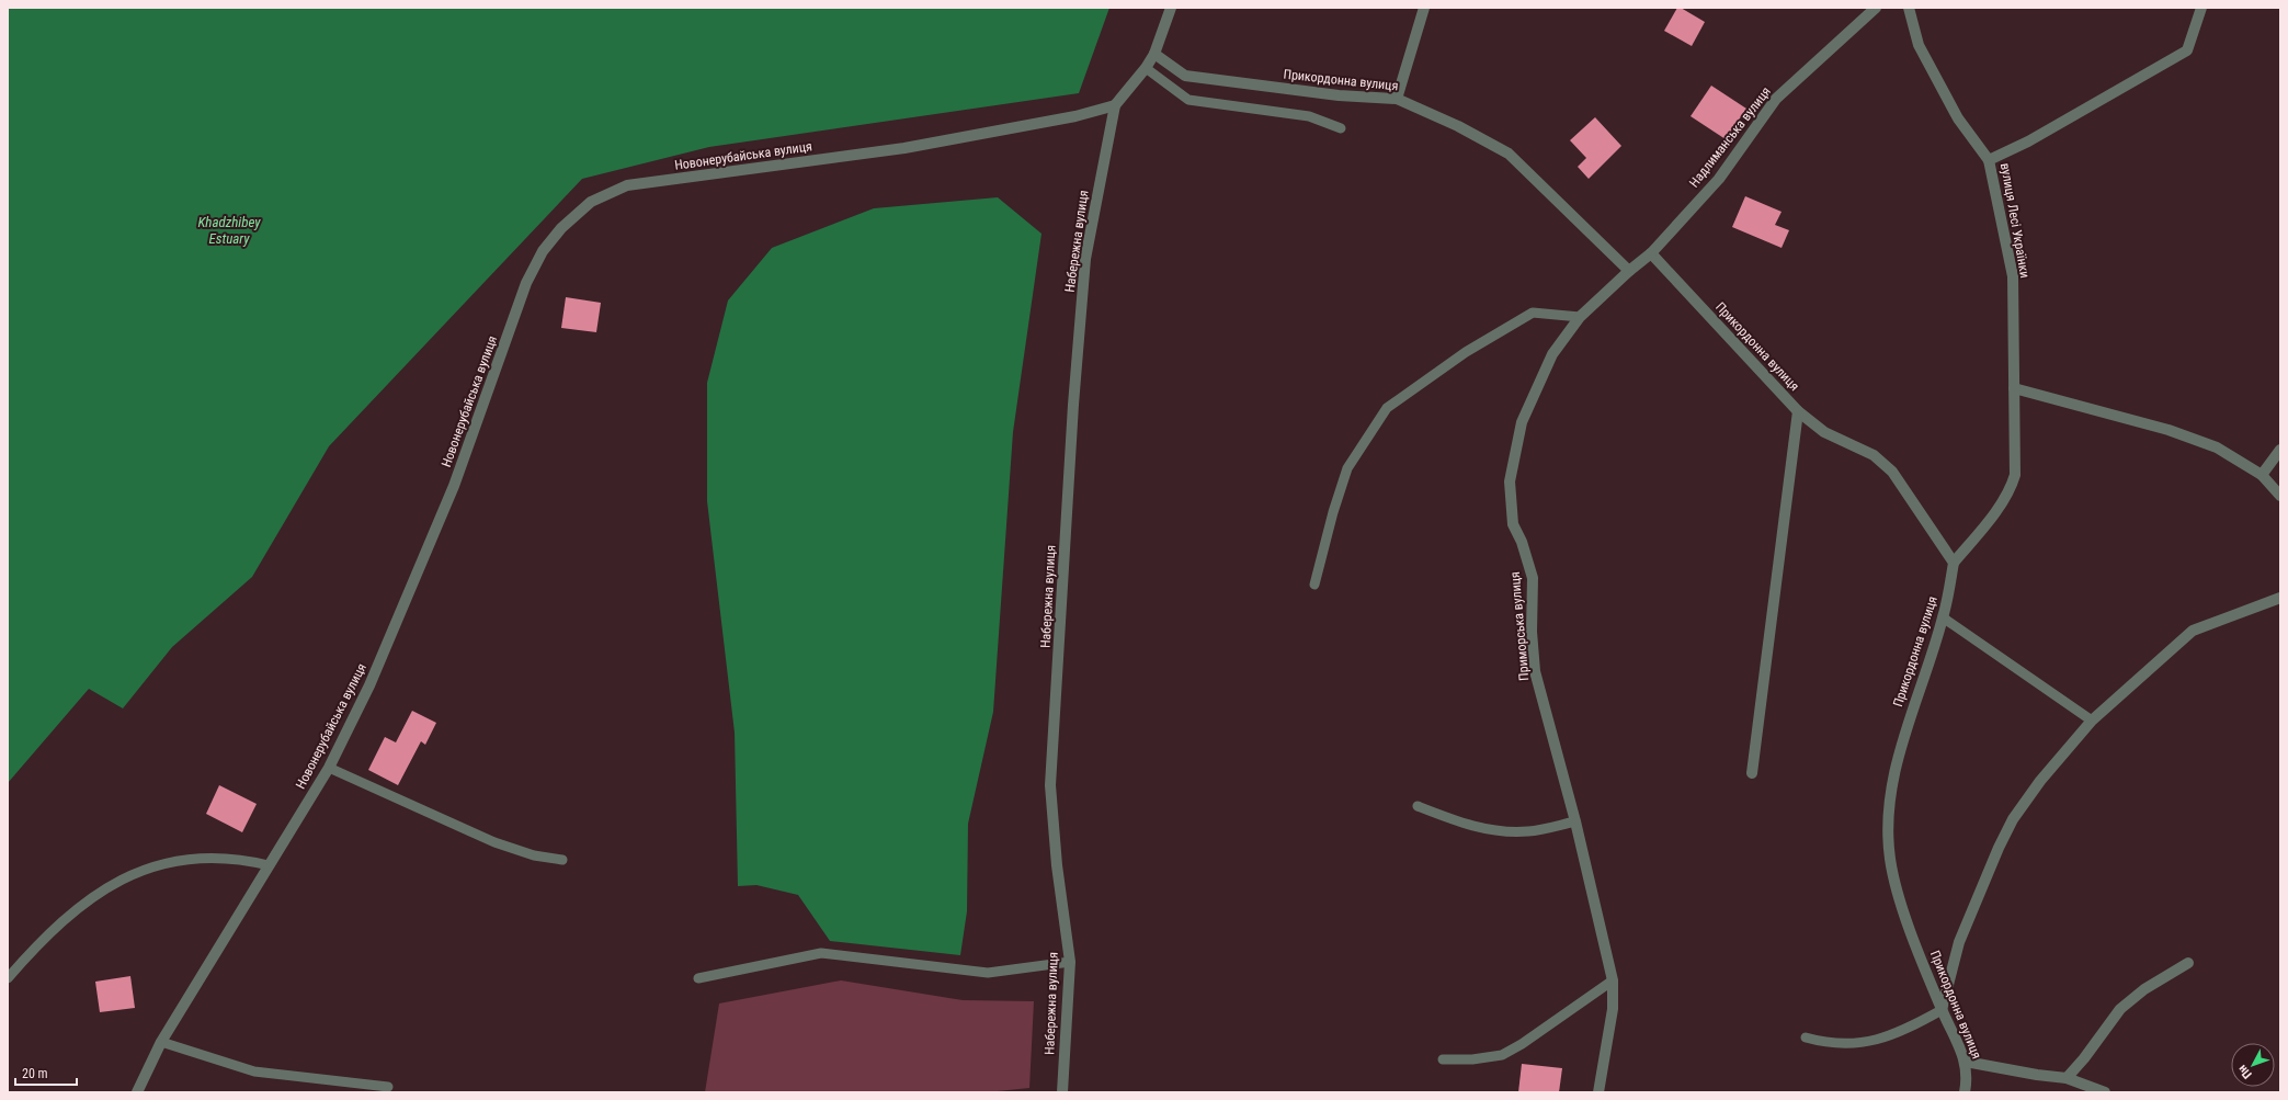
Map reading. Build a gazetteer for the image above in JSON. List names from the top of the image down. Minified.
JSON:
{"streets":{"street":["Прикордонна вулиця","Надлиманська вулиця","Новонерубайська вулиця","вулиця Лесі Українки","Набережна вулиця","Приморська вулиця"]},"crossings":[["Прикордонна вулиця","Надлиманська вулиця"],["Прикордонна вулиця","вулиця Лесі Українки"],["Прикордонна вулиця","Приморська вулиця"],["Надлиманська вулиця","Приморська вулиця"],["Новонерубайська вулиця","Набережна вулиця"]],"water":["Khadzhibey Estuary"],"scale_bar":"20 m","north":"bottom left"}
